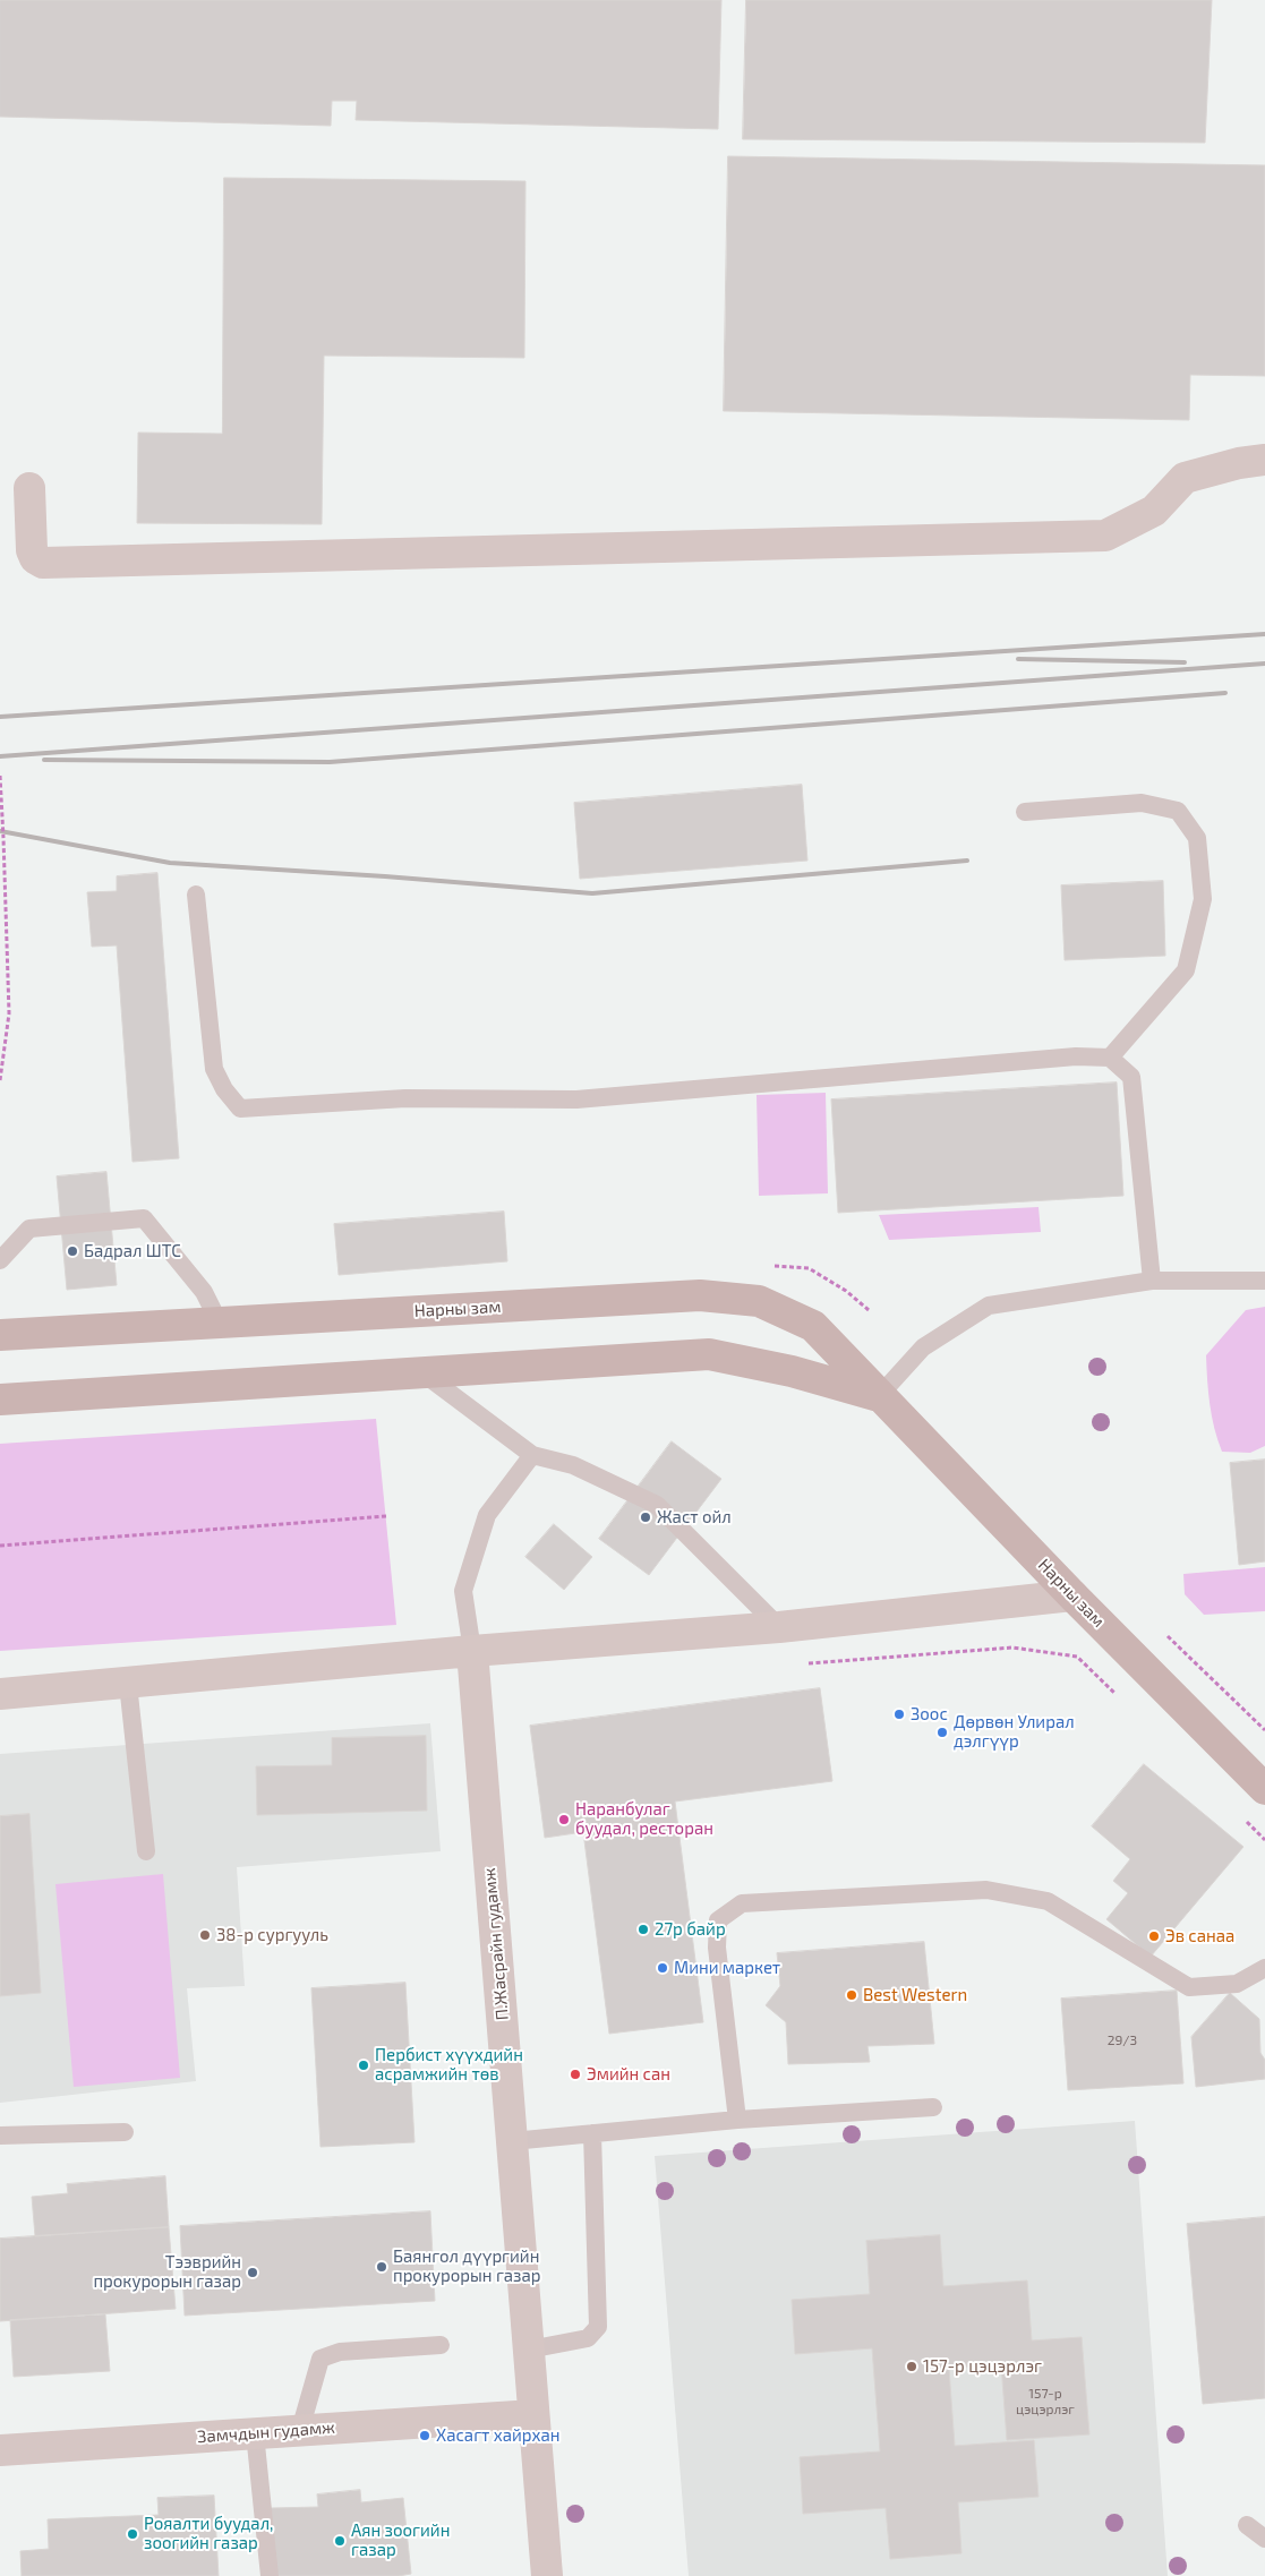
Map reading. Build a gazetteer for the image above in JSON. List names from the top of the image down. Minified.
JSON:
{"streets":{"main road":["Нарны зам"],"street":["П.Жасрайн гудамж","Замчдын гудамж"]},"crossings":[["П.Жасрайн гудамж","Замчдын гудамж"]],"places":["Бадрал ШТС","Жаст ойл","Зоос","Дөрвөн Улирал дэлгүүр","Наранбулаг буудал, ресторан","27р байр","38-р сургууль","Эв санаа","Мини маркет","Best Western","Пербист хүүхдийн асрамжийн төв","Эмийн сан","Баянгол дүүргийн прокурорын газар","Тээврийн прокурорын газар","157-р цэцэрлэг","Хасагт хайрхан","Рояалти буудал, зоогийн газар","Аян зоогийн газар"],"house_numbers":["29/3","157-р цэцэрлэг"]}
